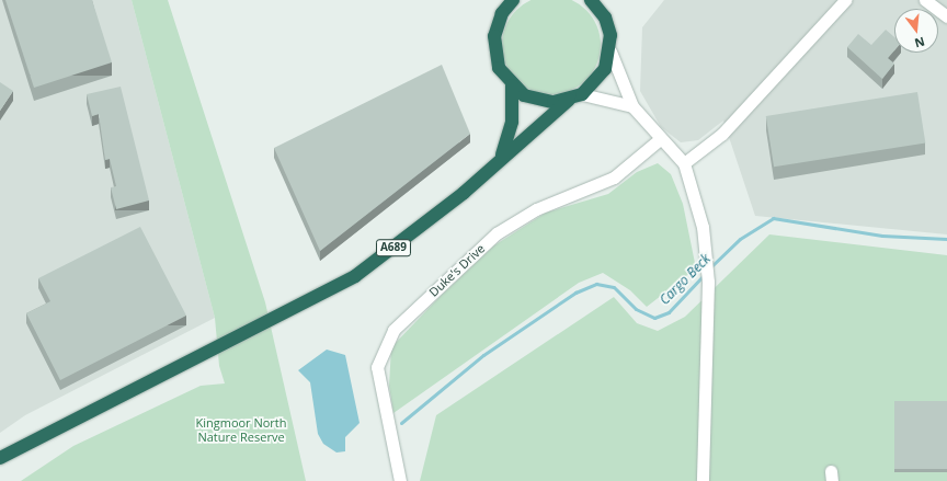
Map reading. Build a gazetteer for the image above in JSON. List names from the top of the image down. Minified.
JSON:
{"streets":{"highway":["A689"],"street":["Duke's Drive"]},"water":["Cargo Beck"],"parks":["Kingmoor North Nature Reserve"],"north":"bottom"}
